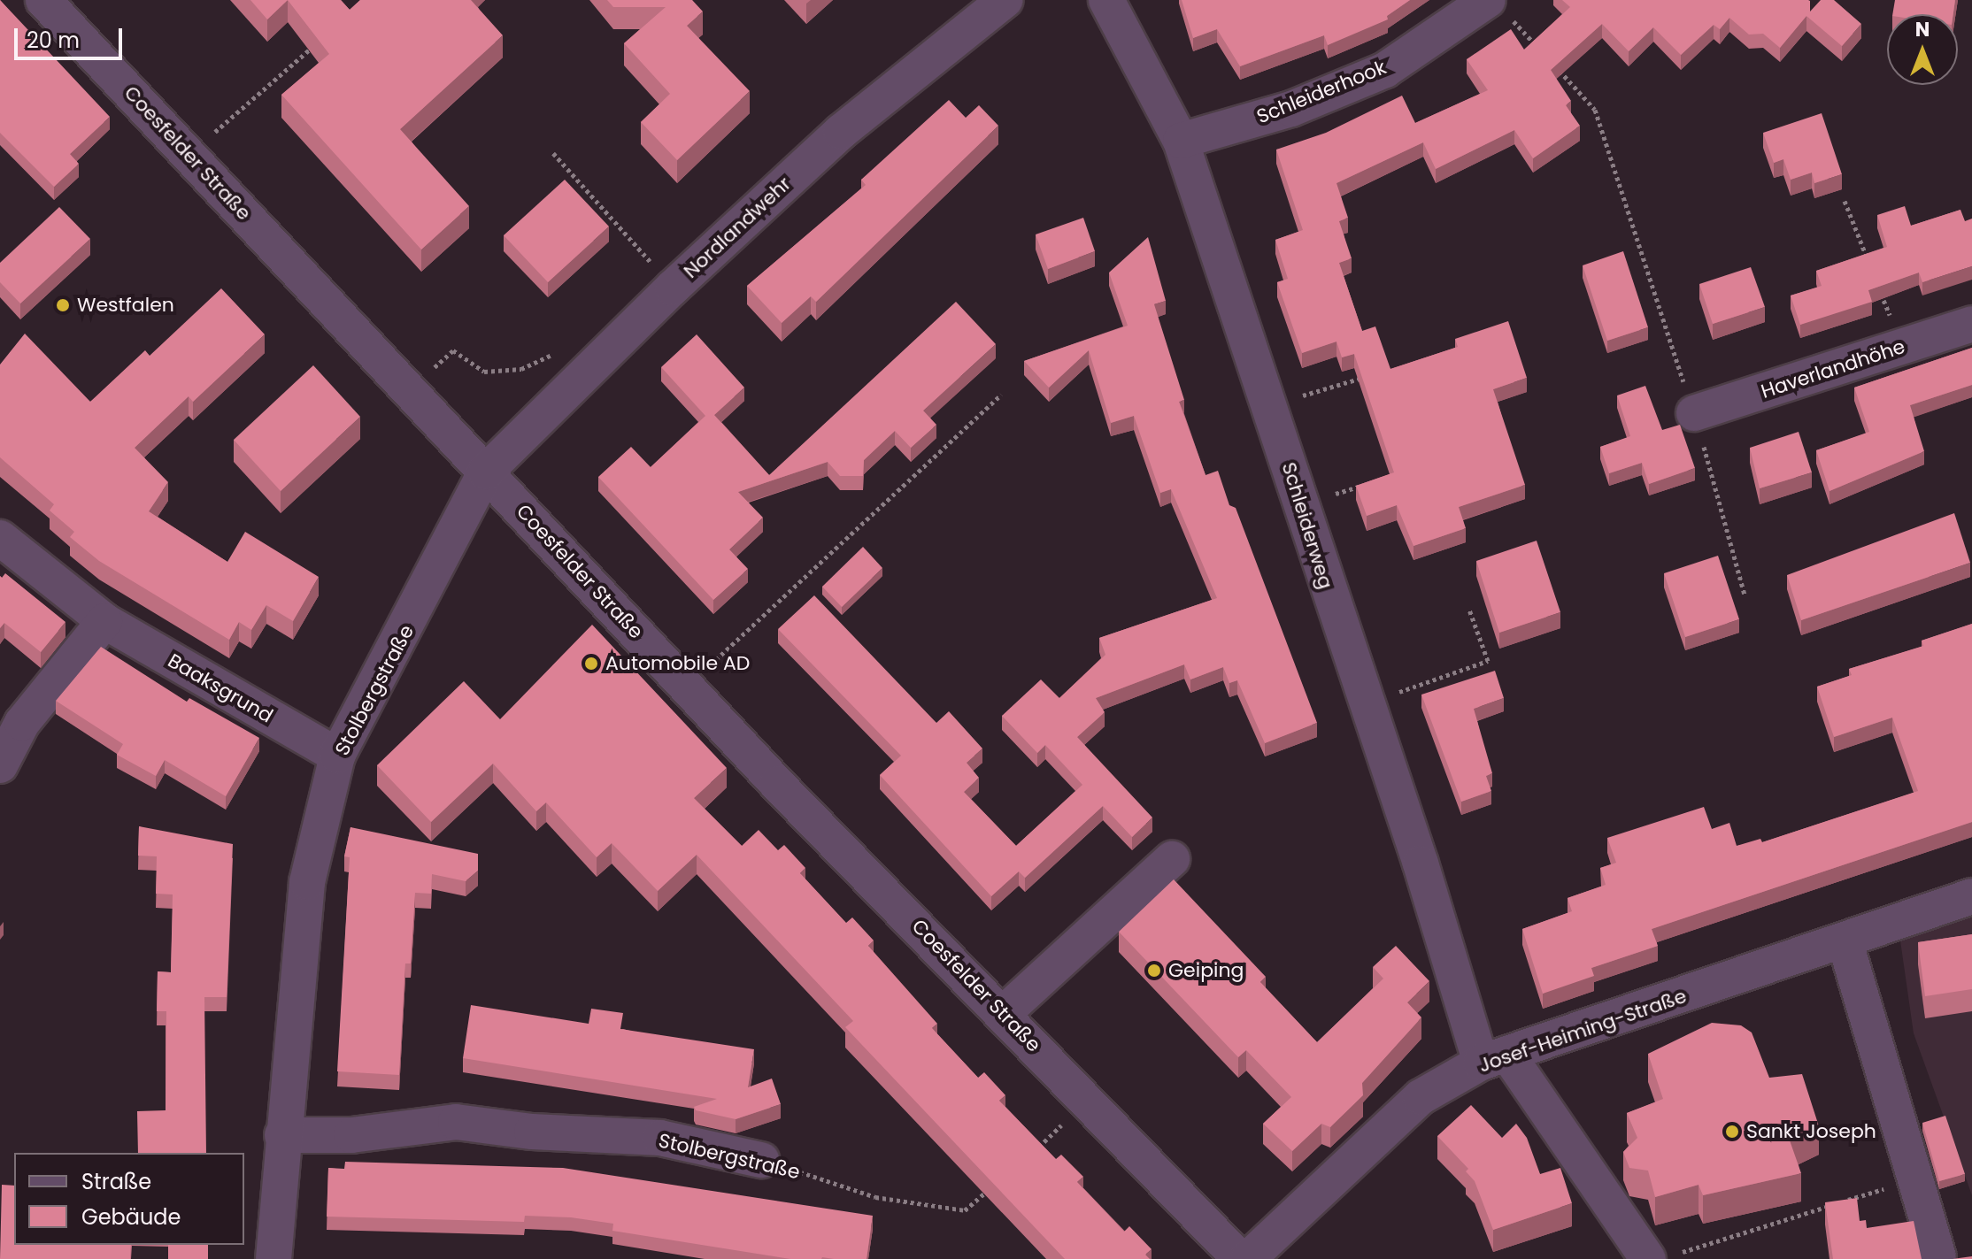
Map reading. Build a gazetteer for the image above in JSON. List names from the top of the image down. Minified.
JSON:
{"streets":{"street":["Schleiderhook","Coesfelder Straße","Nordlandwehr","Haverlandhöhe","Schleiderweg","Baaksgrund","Stolbergstraße","Josef-Heiming-Straße"]},"crossings":[["Schleiderhook","Schleiderweg"],["Coesfelder Straße","Nordlandwehr"],["Coesfelder Straße","Stolbergstraße"],["Nordlandwehr","Stolbergstraße"],["Schleiderweg","Josef-Heiming-Straße"],["Baaksgrund","Stolbergstraße"]],"places":["Westfalen","Automobile AD","Geiping","Sankt Joseph"],"legend":["Straße","Gebäude"],"scale_bar":"20 m","north":"top"}
